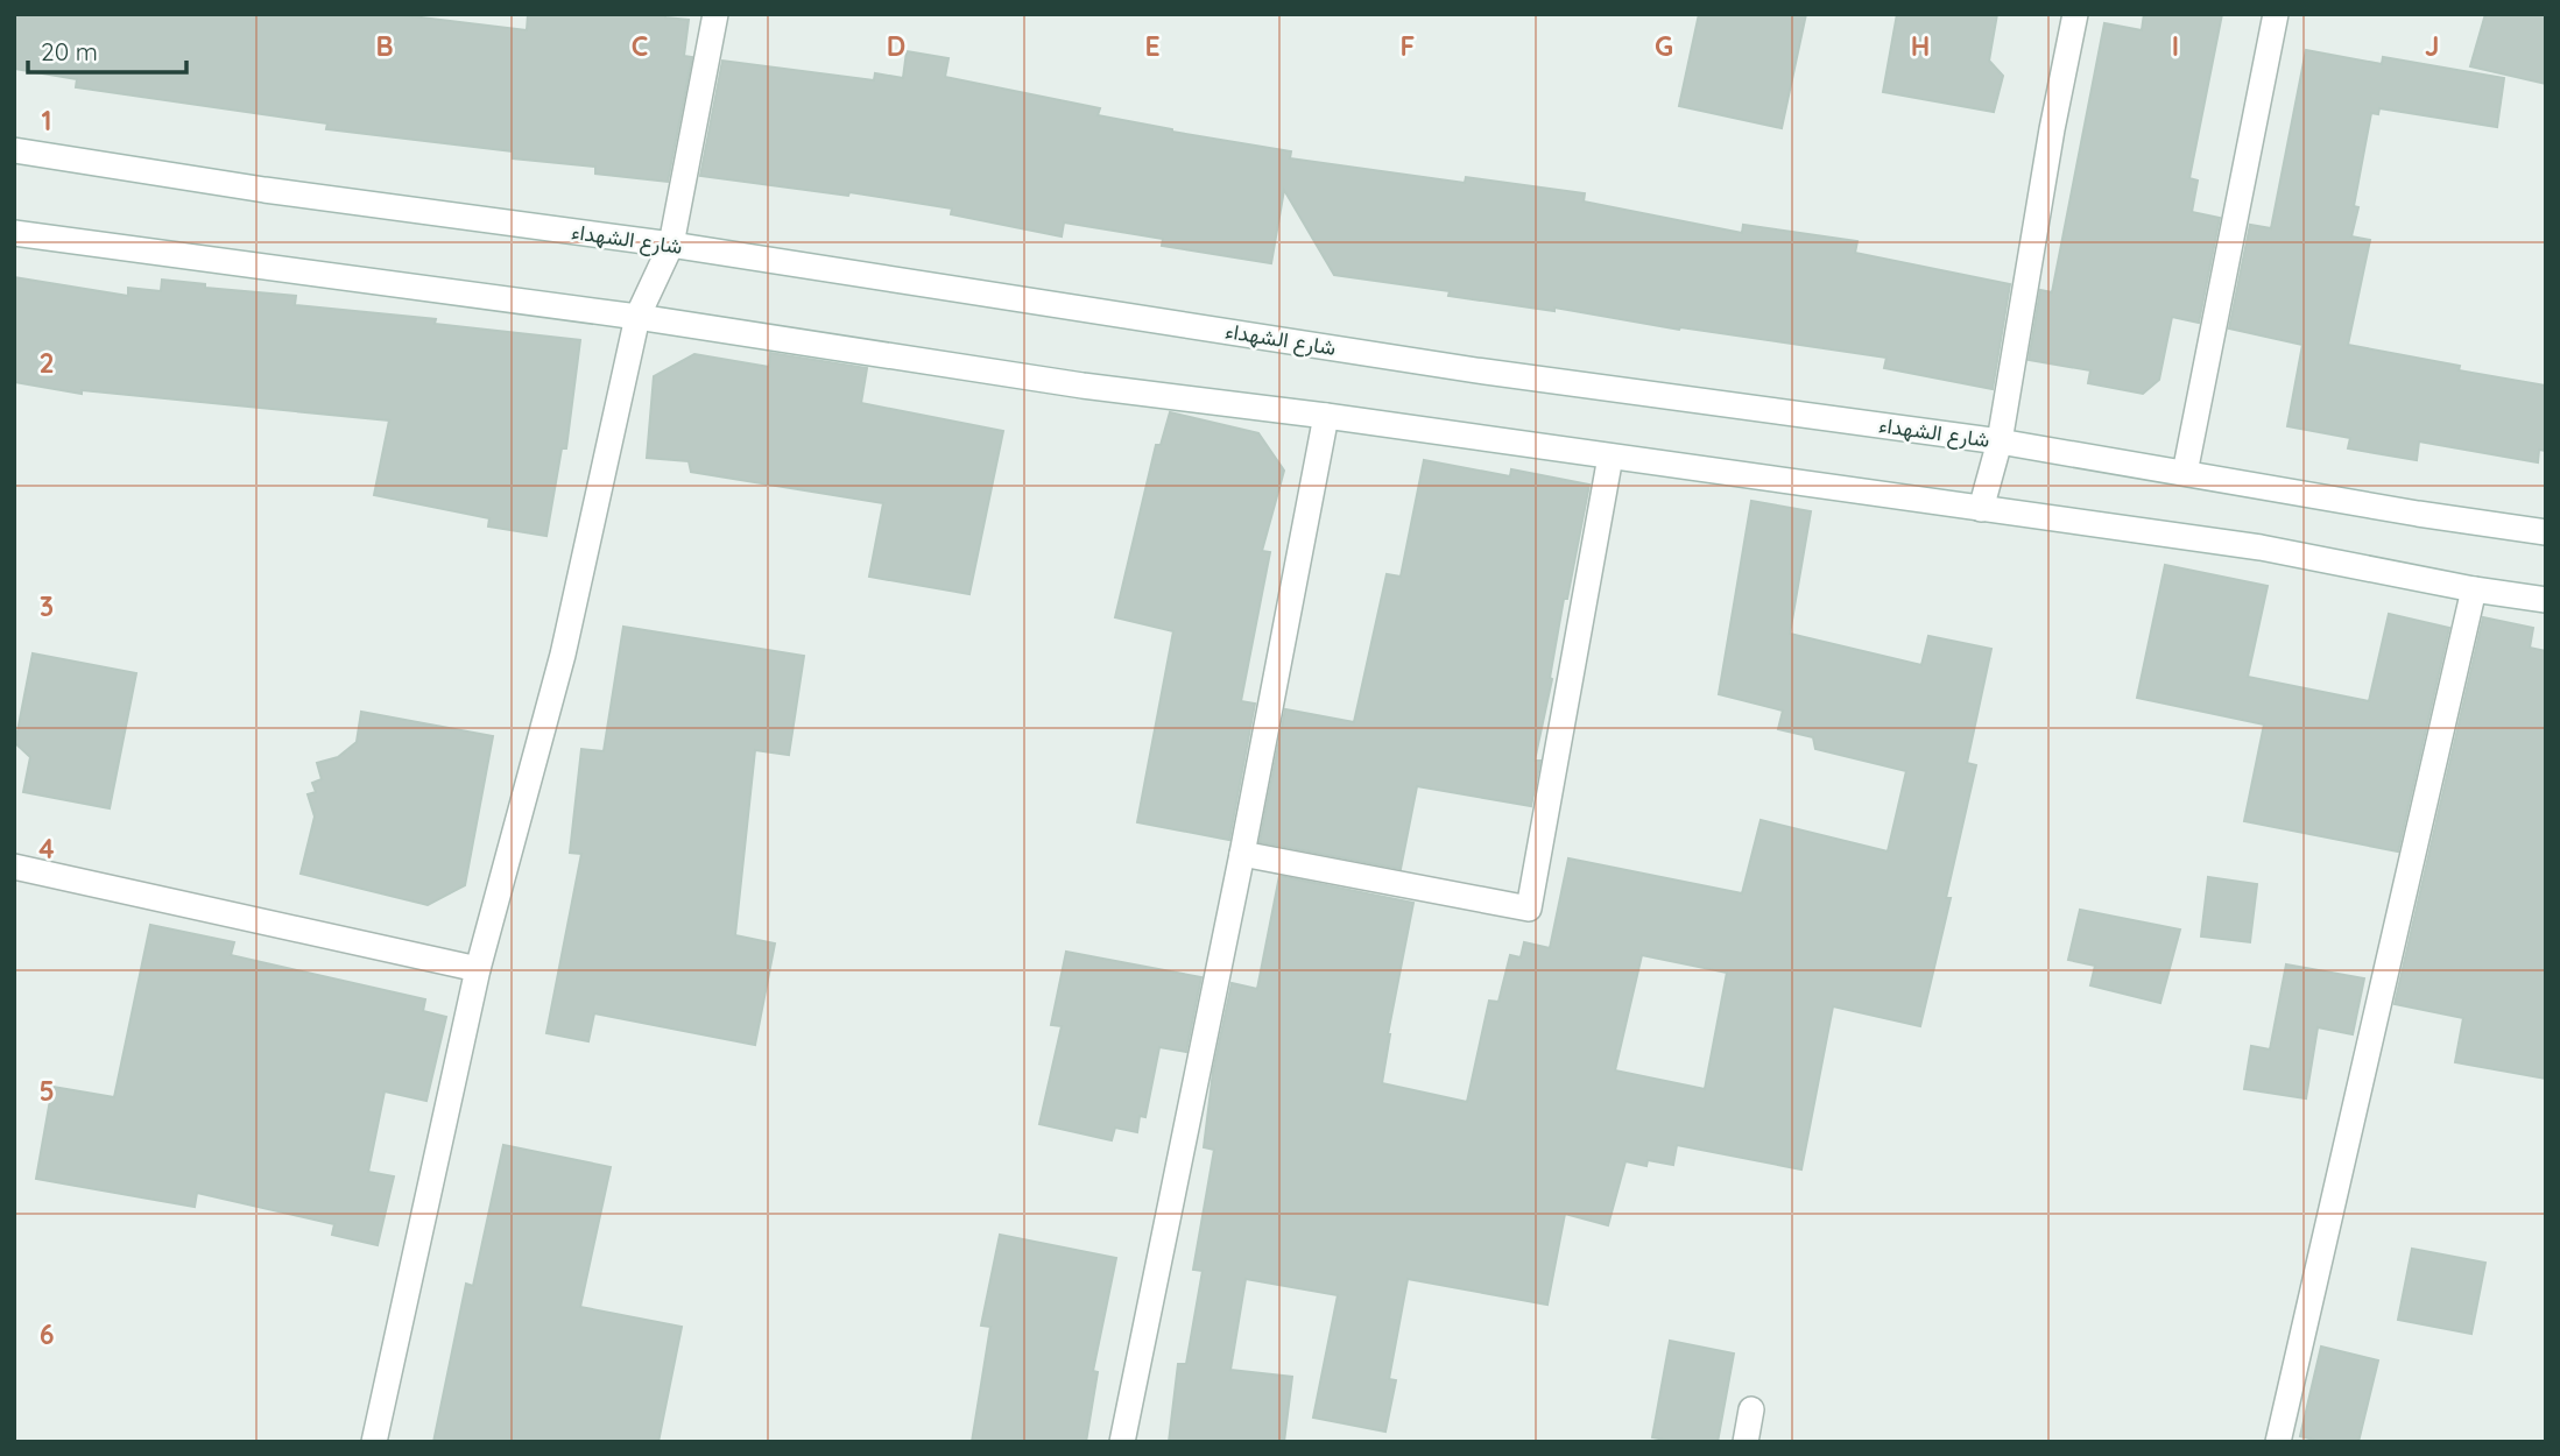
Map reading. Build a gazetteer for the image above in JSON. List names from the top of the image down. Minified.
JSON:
{"streets":{"main road":["شارع الشهداء"]},"scale_bar":"20 m","grid":{"columns":["B","C","D","E","F","G","H","I","J"],"rows":["1","2","3","4","5","6"]}}
